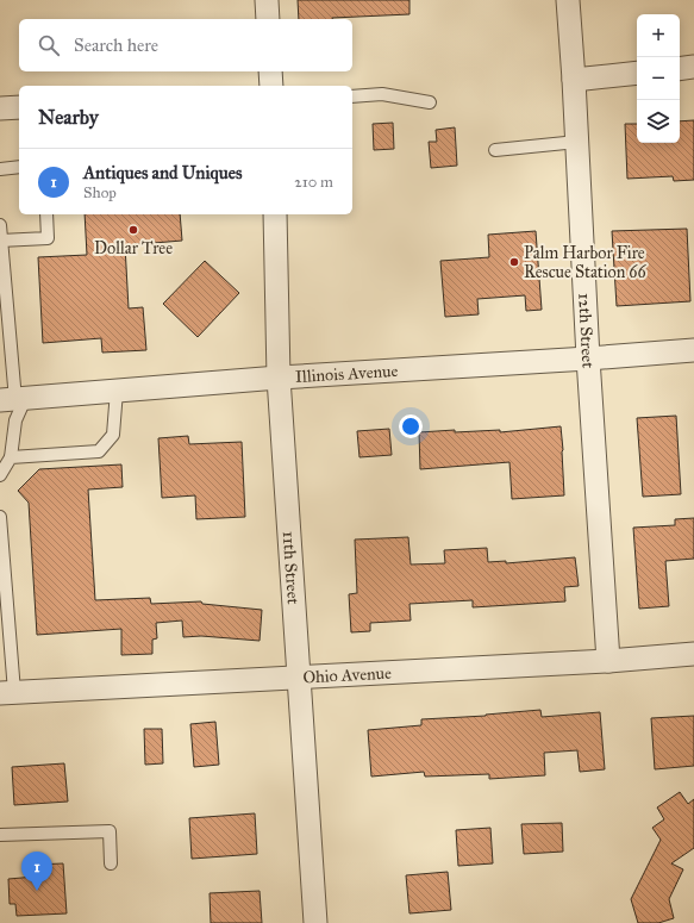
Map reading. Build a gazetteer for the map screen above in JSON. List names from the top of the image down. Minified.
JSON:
{"streets":{"street":["12th Street","Illinois Avenue","11th Street","Ohio Avenue"]},"crossings":[["12th Street","Illinois Avenue"],["12th Street","Ohio Avenue"],["Illinois Avenue","11th Street"],["11th Street","Ohio Avenue"]],"places":["Dollar Tree","Palm Harbor Fire Rescue Station 66"],"page":{"map_buttons":["+","−"],"search":"Search here","heading":"Nearby","list":[{"mark":"1","name":"Antiques and Uniques","note":"Shop","value":"210 m"}],"pins":"1"}}
